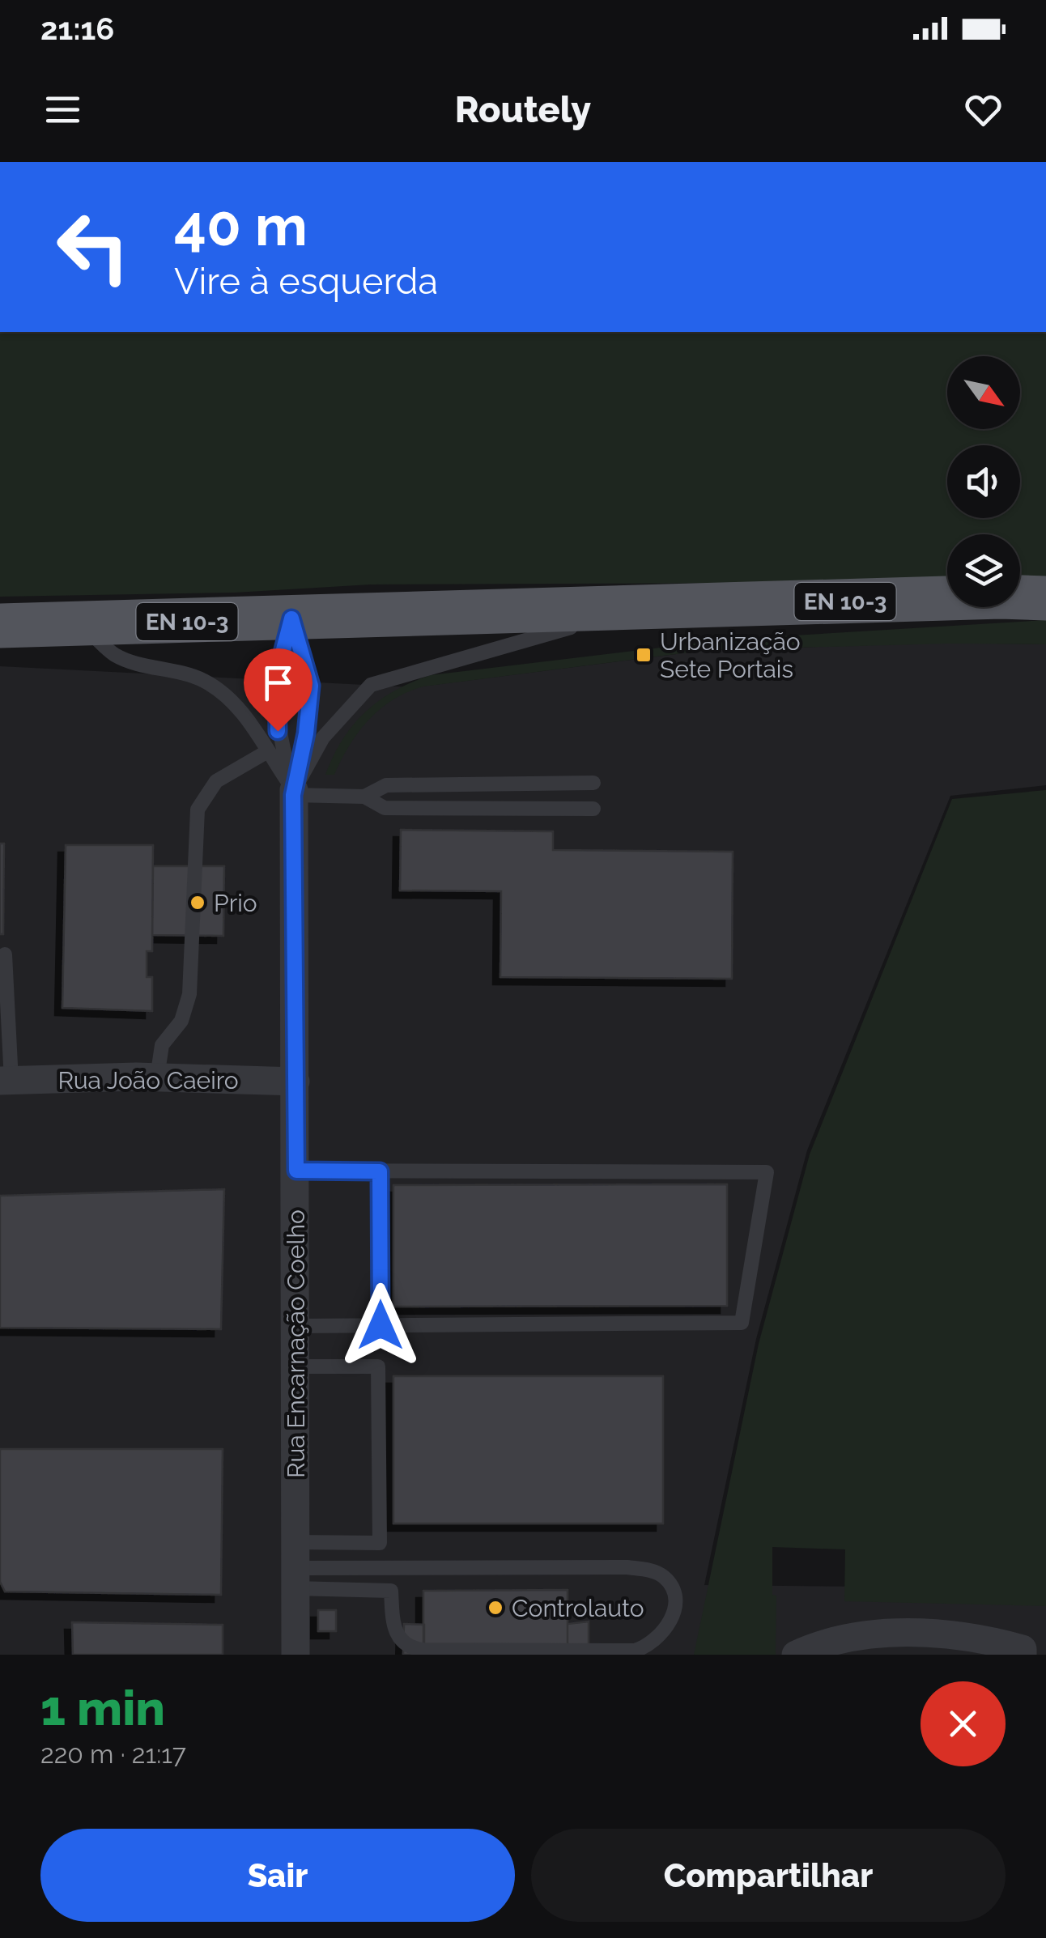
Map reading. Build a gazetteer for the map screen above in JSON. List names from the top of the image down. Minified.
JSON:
{"streets":{"main road":["EN 10-3"],"street":["Rua João Caeiro","Rua Encarnação Coelho"]},"crossings":[["EN 10-3","Rua Encarnação Coelho"],["Rua João Caeiro","Rua Encarnação Coelho"]],"places":{"transit":["Urbanização Sete Portais"],"other":["Prio","Controlauto"]},"north":"bottom right","page":{"status":"21:16","header":"Routely","turn":["40 m","Vire à esquerda"],"heading":["1 min","220 m · 21:17"],"buttons":["Sair","Compartilhar"]}}
